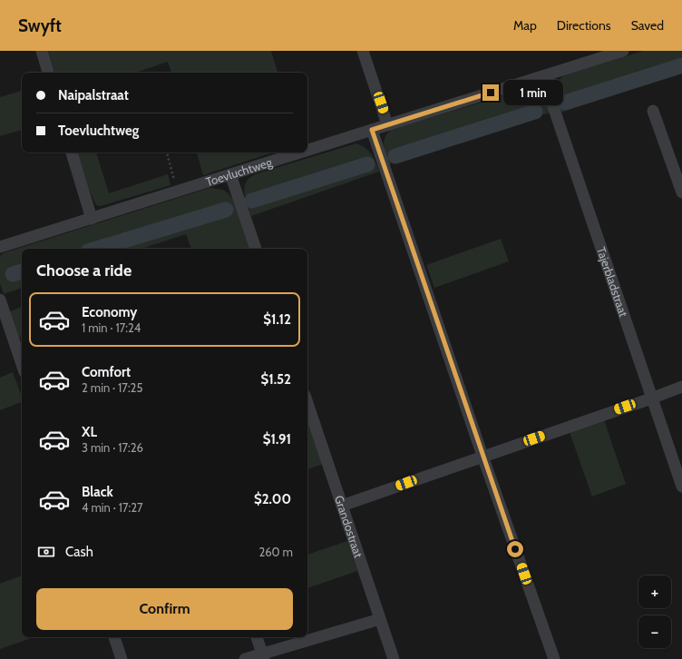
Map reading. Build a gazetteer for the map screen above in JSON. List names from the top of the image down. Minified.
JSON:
{"streets":{"street":["Toevluchtweg","Tajerbladstraat","Grandostraat"]},"crossings":[["Toevluchtweg","Tajerbladstraat"]],"page":{"header":"Swyft","nav":["Map","Directions","Saved"],"banner":["Naipalstraat","Toevluchtweg"],"bubble":"1 min","heading":"Choose a ride","list":[{"name":"Economy","note":"1 min · 17:24","value":"$1.12"},{"name":"Comfort","note":"2 min · 17:25","value":"$1.52"},{"name":"XL","note":"3 min · 17:26","value":"$1.91"},{"name":"Black","note":"4 min · 17:27","value":"$2.00"}],"pay":["Cash","260 m"],"map_buttons":["+","−"],"buttons":"Confirm"}}
